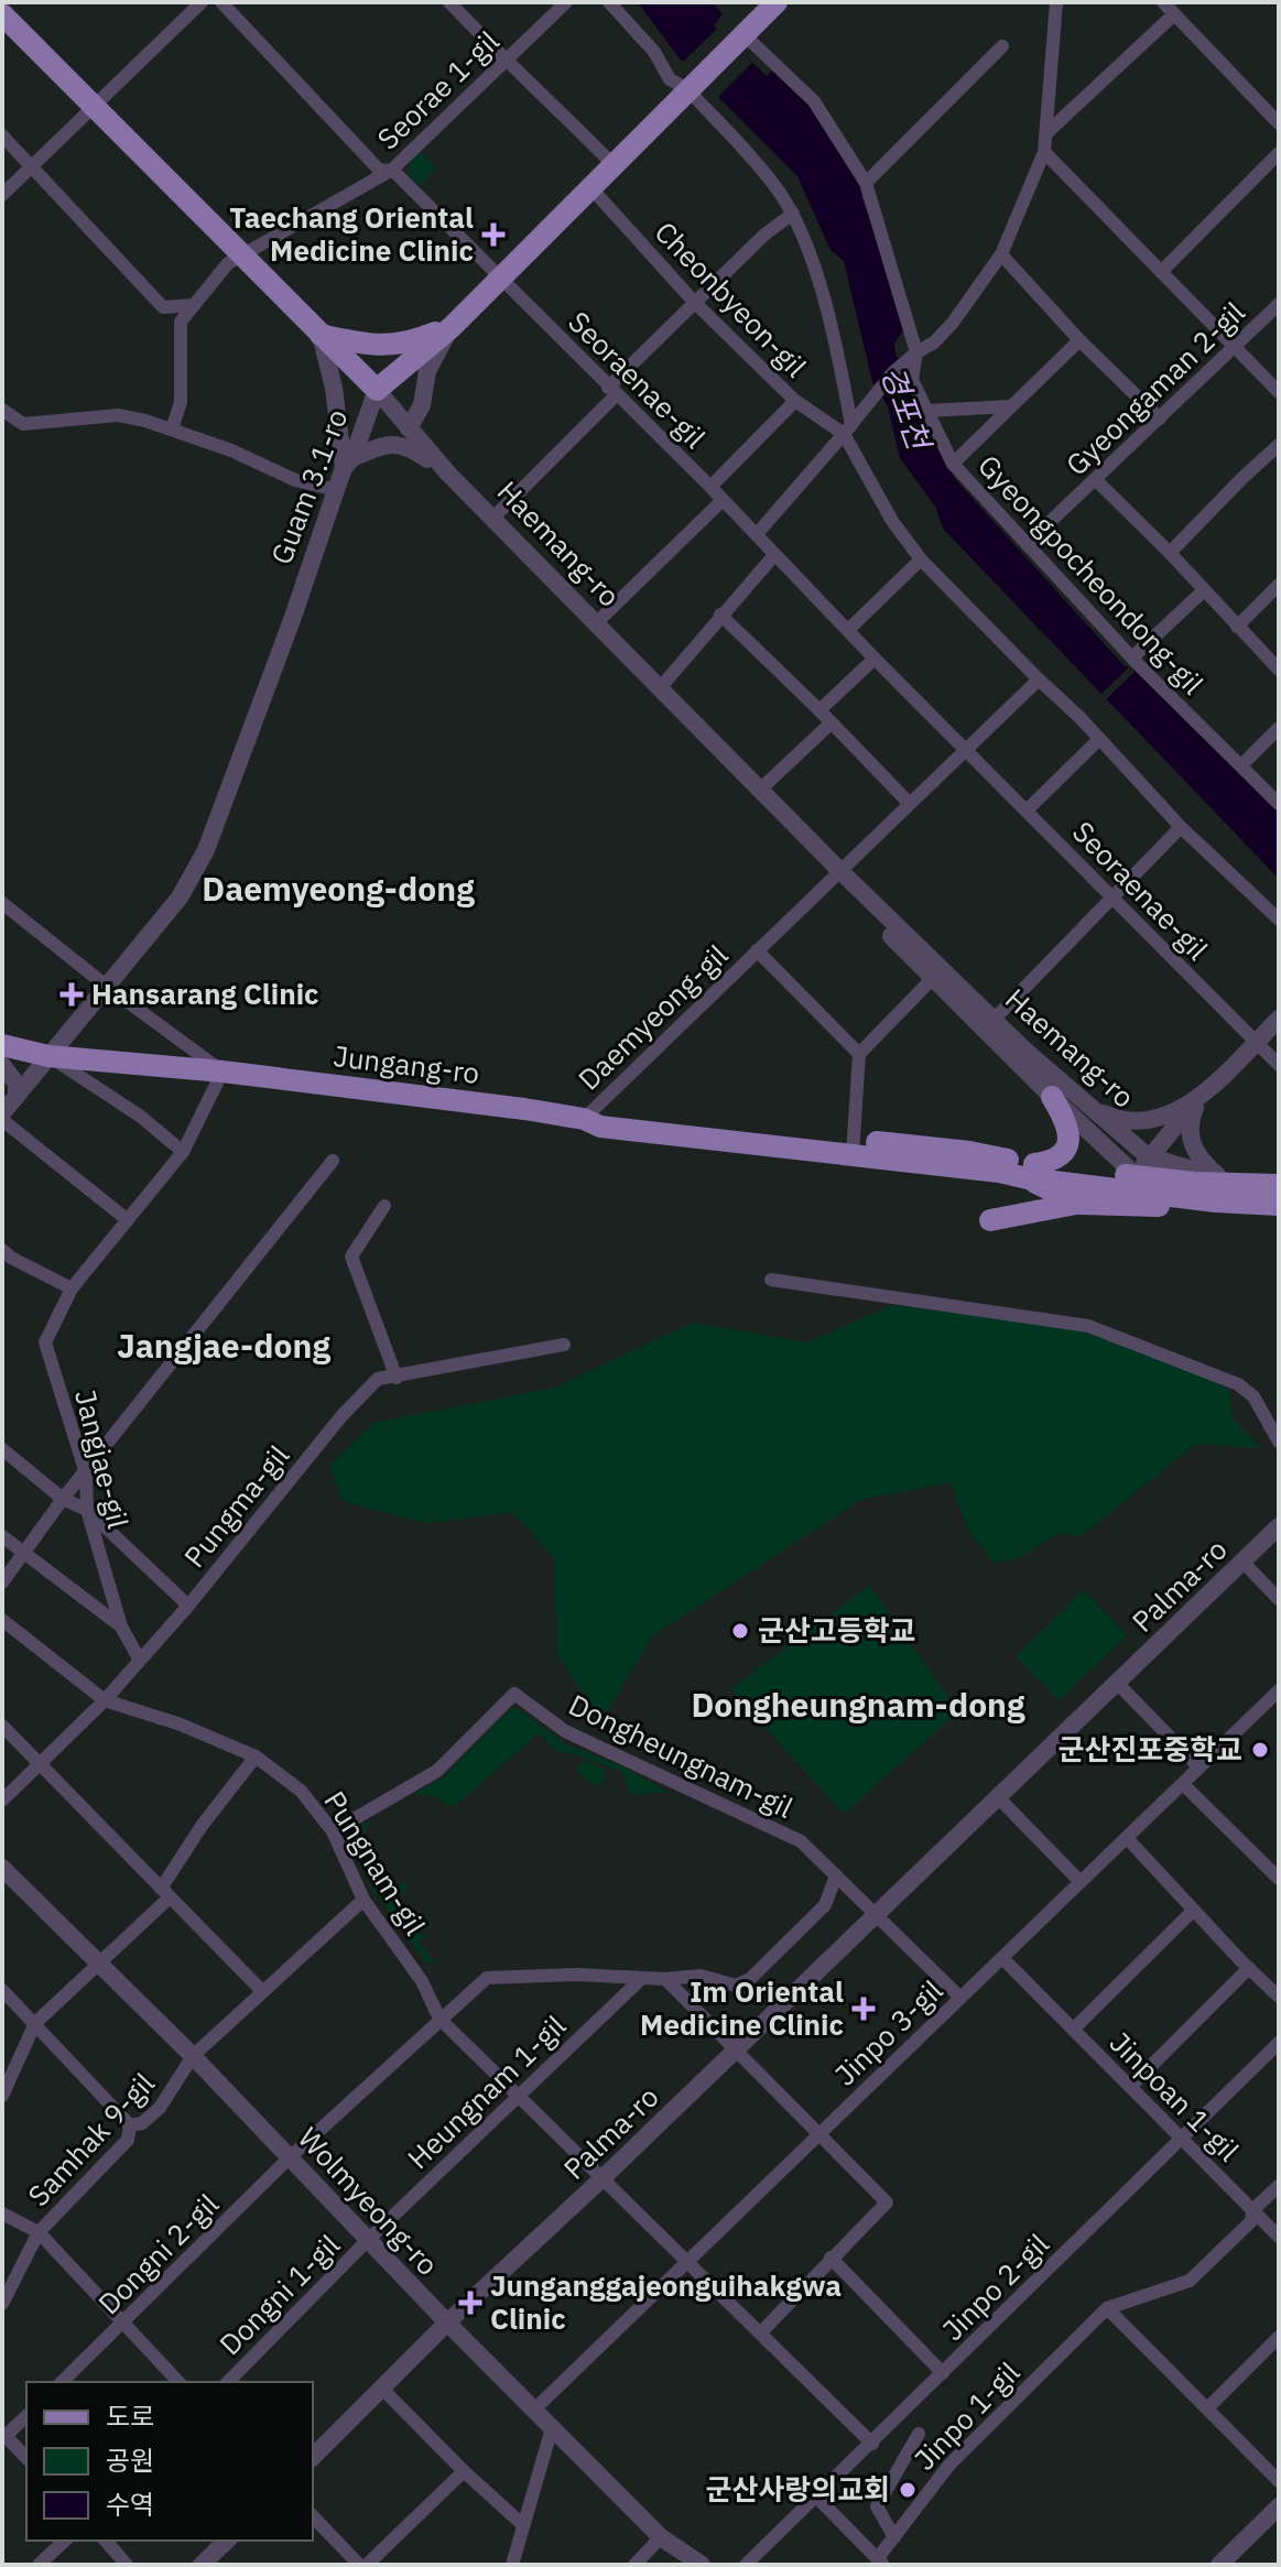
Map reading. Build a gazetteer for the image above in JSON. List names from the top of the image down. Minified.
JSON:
{"streets":{"main road":["Guam 3.1-ro","Haemang-ro","Jungang-ro"],"street":["Seorae 1-gil","Cheonbyeon-gil","Seoraenae-gil","Gyeongaman 2-gil","Gyeongpocheondong-gil","Daemyeong-gil","Jangjae-gil","Pungma-gil","Palma-ro","Dongheungnam-gil","Pungnam-gil","Jinpo 3-gil","Heungnam 1-gil","Jinpoan 1-gil","Samhak 9-gil","Wolmyeong-ro","Dongni 2-gil","Jinpo 2-gil","Dongni 1-gil","Jinpo 1-gil"]},"crossings":[["Seorae 1-gil","Seoraenae-gil"],["Seorae 1-gil","Haemang-ro"],["Cheonbyeon-gil","Guam 3.1-ro"],["Seoraenae-gil","Guam 3.1-ro"],["Gyeongaman 2-gil","Gyeongpocheondong-gil"],["Guam 3.1-ro","Haemang-ro"],["Guam 3.1-ro","Gyeongpocheondong-gil"],["Guam 3.1-ro","Jungang-ro"],["Haemang-ro","Daemyeong-gil"],["Haemang-ro","Jungang-ro"],["Daemyeong-gil","Jungang-ro"],["Jungang-ro","Jangjae-gil"],["Jangjae-gil","Pungma-gil"],["Pungma-gil","Pungnam-gil"],["Palma-ro","Dongheungnam-gil"],["Palma-ro","Pungnam-gil"],["Palma-ro","Wolmyeong-ro"],["Dongheungnam-gil","Pungnam-gil"],["Dongheungnam-gil","Dongni 2-gil"],["Pungnam-gil","Jinpo 3-gil"],["Pungnam-gil","Heungnam 1-gil"],["Pungnam-gil","Samhak 9-gil"],["Pungnam-gil","Dongni 2-gil"],["Pungnam-gil","Jinpo 2-gil"],["Jinpo 3-gil","Jinpoan 1-gil"],["Jinpo 3-gil","Wolmyeong-ro"],["Heungnam 1-gil","Wolmyeong-ro"],["Heungnam 1-gil","Dongni 2-gil"],["Heungnam 1-gil","Dongni 1-gil"],["Jinpoan 1-gil","Jinpo 2-gil"],["Jinpoan 1-gil","Jinpo 1-gil"],["Samhak 9-gil","Wolmyeong-ro"],["Wolmyeong-ro","Dongni 2-gil"],["Wolmyeong-ro","Dongni 1-gil"]],"districts":["Daemyeong-dong","Jangjae-dong","Dongheungnam-dong"],"water":["경포천"],"places":{"health":["Taechang Oriental Medicine Clinic","Hansarang Clinic","Im Oriental Medicine Clinic","Junganggajeonguihakgwa Clinic"],"other":["군산고등학교","군산진포중학교","군산사랑의교회"]},"legend":["도로","공원","수역"]}
